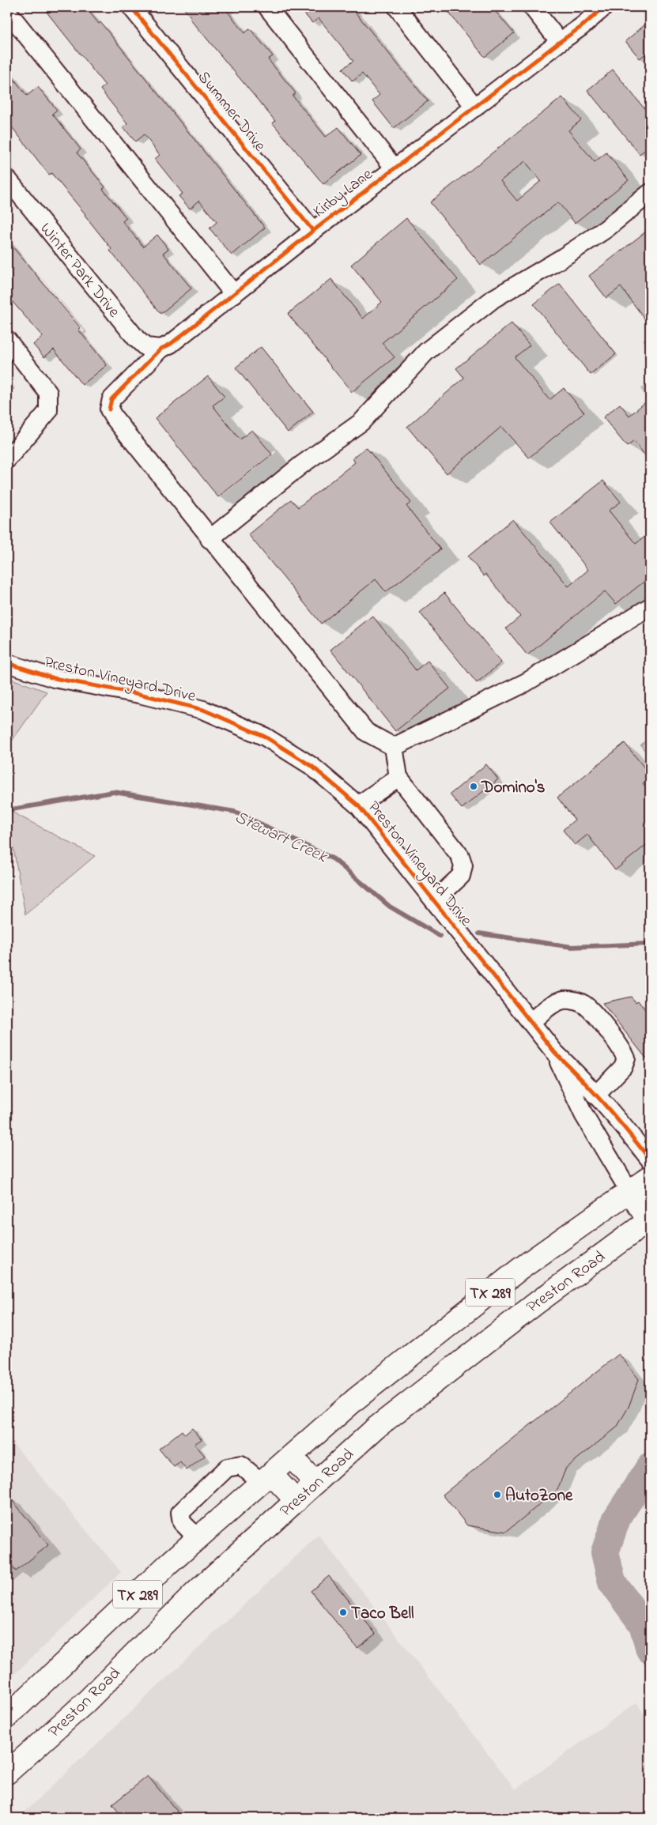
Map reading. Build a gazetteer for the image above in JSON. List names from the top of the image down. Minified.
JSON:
{"streets":{"main road":["Preston Road","TX 289"],"street":["Summer Drive","Kirby Lane","Winter Park Drive","Preston Vineyard Drive"]},"crossings":[["Summer Drive","Kirby Lane"],["Kirby Lane","Winter Park Drive"],["Preston Vineyard Drive","TX 289"]],"water":["Stewart Creek"],"places":["Domino's","AutoZone","Taco Bell"]}
